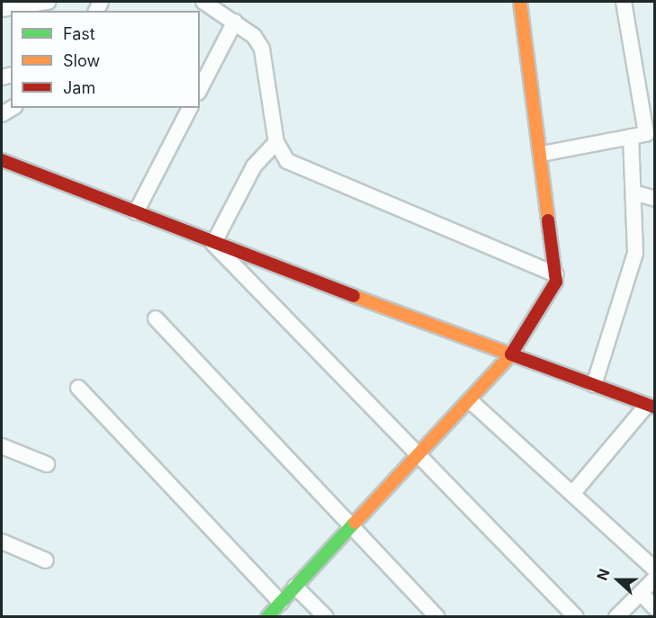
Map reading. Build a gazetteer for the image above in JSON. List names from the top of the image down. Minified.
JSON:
{"legend":["Fast","Slow","Jam"],"north":"left"}
